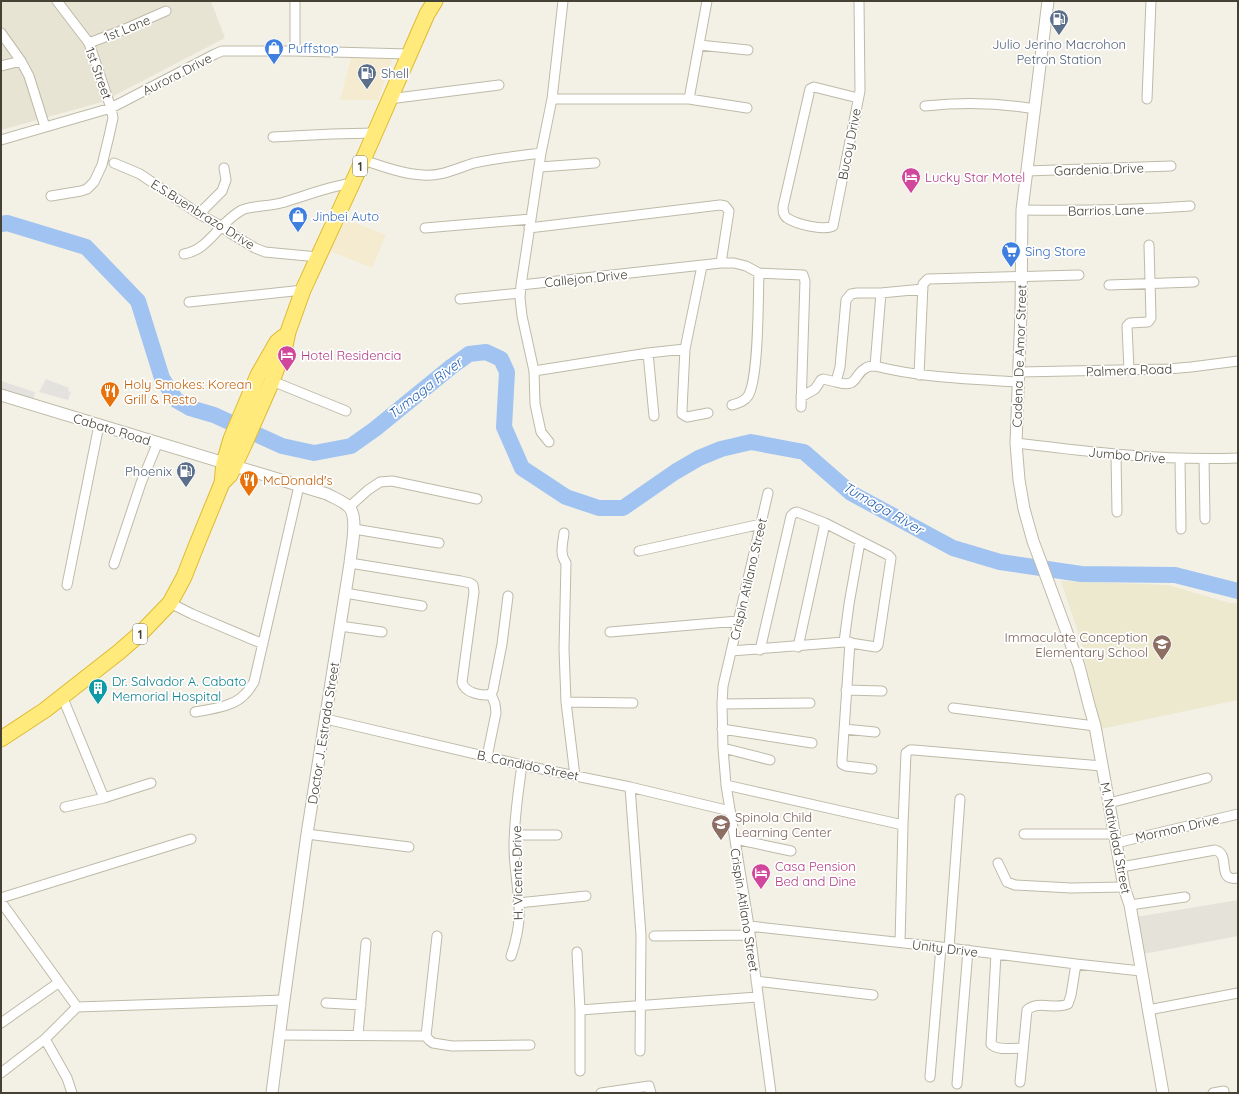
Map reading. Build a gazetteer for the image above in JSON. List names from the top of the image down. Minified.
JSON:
{"streets":{"highway":["1"],"street":["1st Lane","1st Street","Aurora Drive","Bucoy Drive","Gardenia Drive","Barrios Lane","E.S.Buenbrazo Drive","Callejon Drive","Cadena De Amor Street","Palmera Road","Cabato Road","Jumbo Drive","Crispin Atilano Street","Doctor J. Estrada Street","B. Candido Street","Mormon Drive","M. Natividad Street","H. Vicente Drive","Unity Drive"]},"crossings":[["1st Lane","1st Street"],["1st Street","Aurora Drive"],["Aurora Drive","1"],["1","E.S.Buenbrazo Drive"],["1","Cabato Road"],["Gardenia Drive","Cadena De Amor Street"],["Barrios Lane","Cadena De Amor Street"],["Cadena De Amor Street","Palmera Road"],["Cadena De Amor Street","Jumbo Drive"],["Cadena De Amor Street","M. Natividad Street"],["Crispin Atilano Street","B. Candido Street"],["Crispin Atilano Street","Unity Drive"],["Doctor J. Estrada Street","B. Candido Street"],["B. Candido Street","H. Vicente Drive"],["Mormon Drive","M. Natividad Street"],["M. Natividad Street","Unity Drive"]],"water":["Tumaga River"],"places":{"fuel station":["Julio Jerino Macrohon Petron Station","Shell","Phoenix"],"shop":["Puffstop","Jinbei Auto"],"hotel":["Lucky Star Motel","Hotel Residencia","Casa Pension Bed and Dine"],"supermarket":["Sing Store"],"restaurant":["Holy Smokes: Korean Grill & Resto","McDonald's"],"school or university":["Immaculate Conception Elementary School","Spinola Child Learning Center"],"building":["Dr. Salvador A. Cabato Memorial Hospital"]}}
